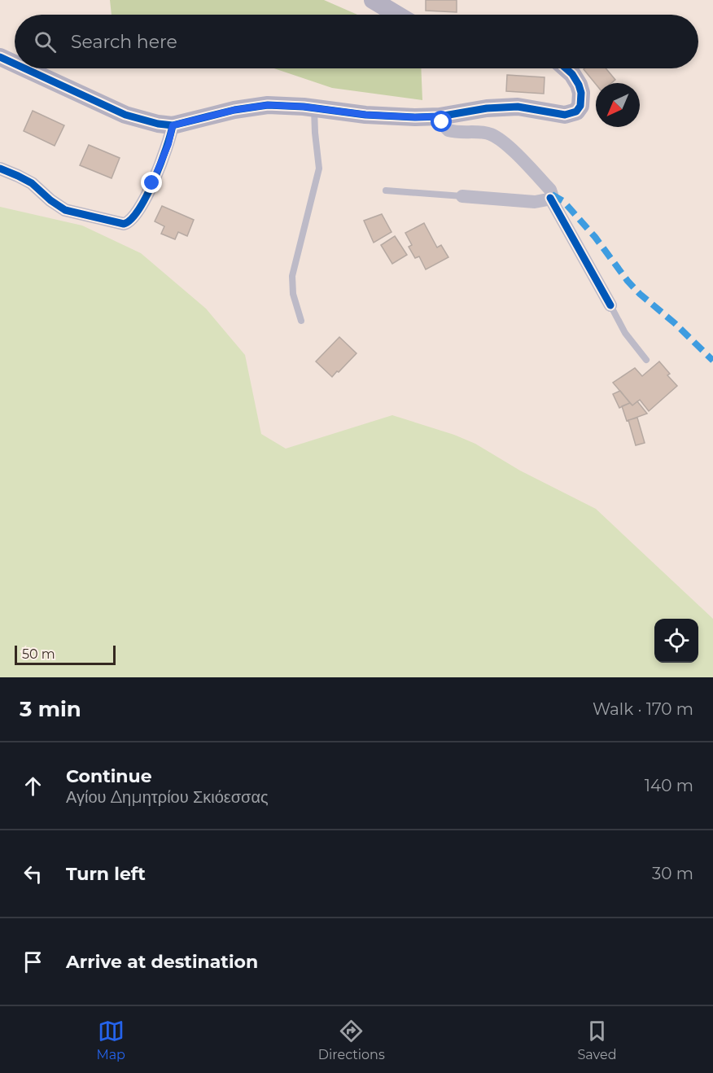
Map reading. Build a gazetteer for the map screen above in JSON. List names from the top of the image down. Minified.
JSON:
{"scale_bar":"50 m","north":"bottom left","page":{"search":"Search here","scale":"50 m","heading":["3 min","Walk · 170 m"],"list":[["Continue","Αγίου Δημητρίου Σκιόεσσας","140 m"],["Turn left","30 m"],"Arrive at destination"],"nav":["Map","Directions","Saved"]}}
